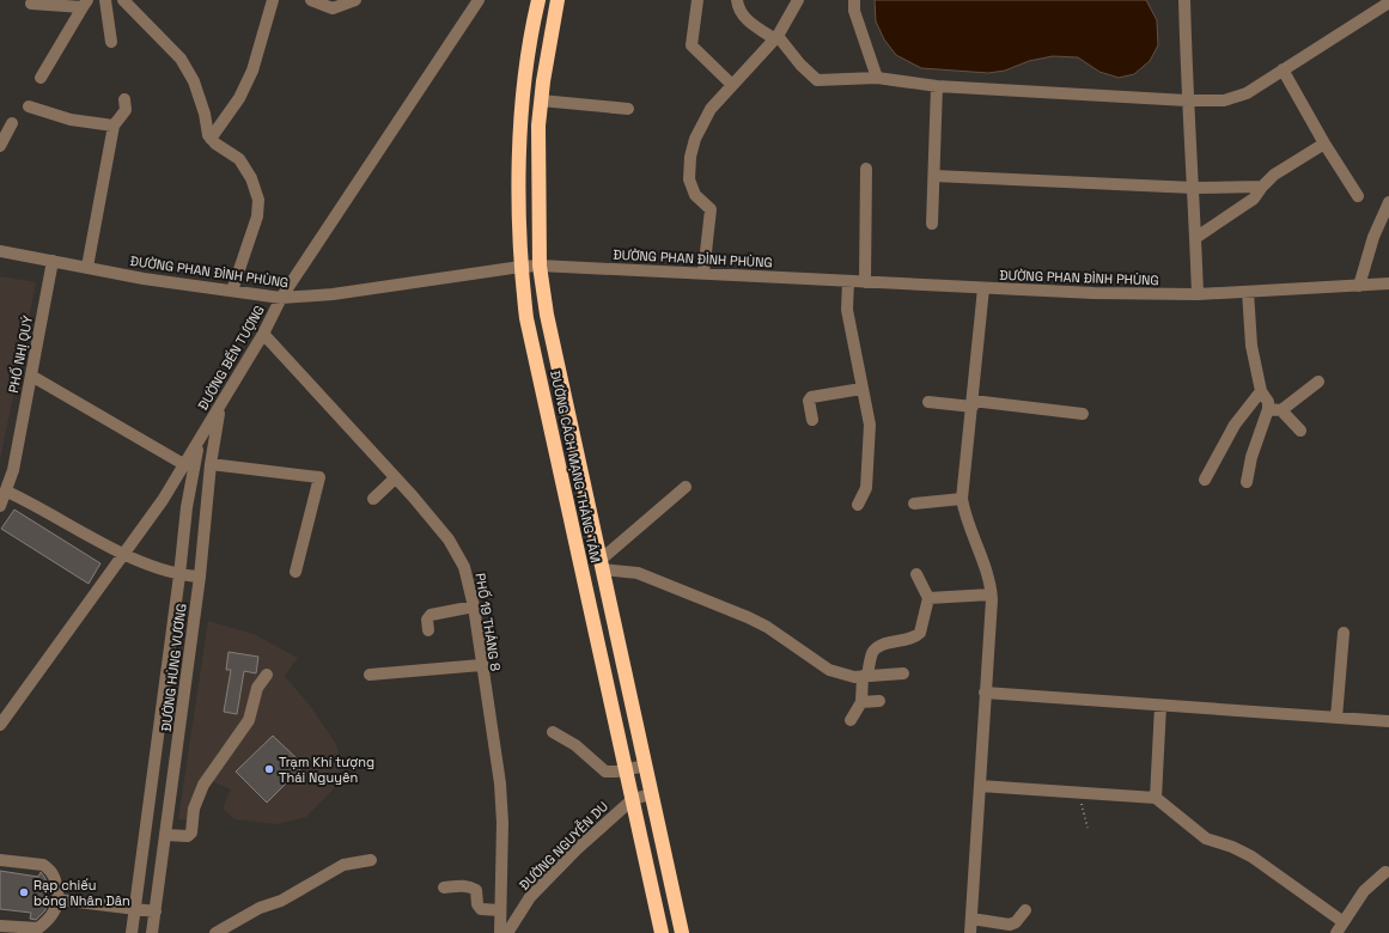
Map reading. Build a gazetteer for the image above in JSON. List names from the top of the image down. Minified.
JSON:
{"streets":{"highway":["ĐƯỜNG CÁCH MẠNG THÁNG TÁM"],"street":["ĐƯỜNG PHAN ĐÌNH PHÙNG","PHỐ NHỊ QUÝ","ĐƯỜNG BẾN TƯỢNG","PHỐ 19 THÁNG 8","ĐƯỜNG HÙNG VƯƠNG","ĐƯỜNG NGUYỄN DU"]},"crossings":[["ĐƯỜNG PHAN ĐÌNH PHÙNG","PHỐ NHỊ QUÝ"],["ĐƯỜNG PHAN ĐÌNH PHÙNG","ĐƯỜNG BẾN TƯỢNG"],["ĐƯỜNG PHAN ĐÌNH PHÙNG","ĐƯỜNG CÁCH MẠNG THÁNG TÁM"],["ĐƯỜNG BẾN TƯỢNG","PHỐ 19 THÁNG 8"],["ĐƯỜNG BẾN TƯỢNG","ĐƯỜNG HÙNG VƯƠNG"],["ĐƯỜNG CÁCH MẠNG THÁNG TÁM","ĐƯỜNG NGUYỄN DU"]],"places":["Trạm Khí tượng Thái Nguyên","Rạp chiếu bóng Nhân Dân"]}
